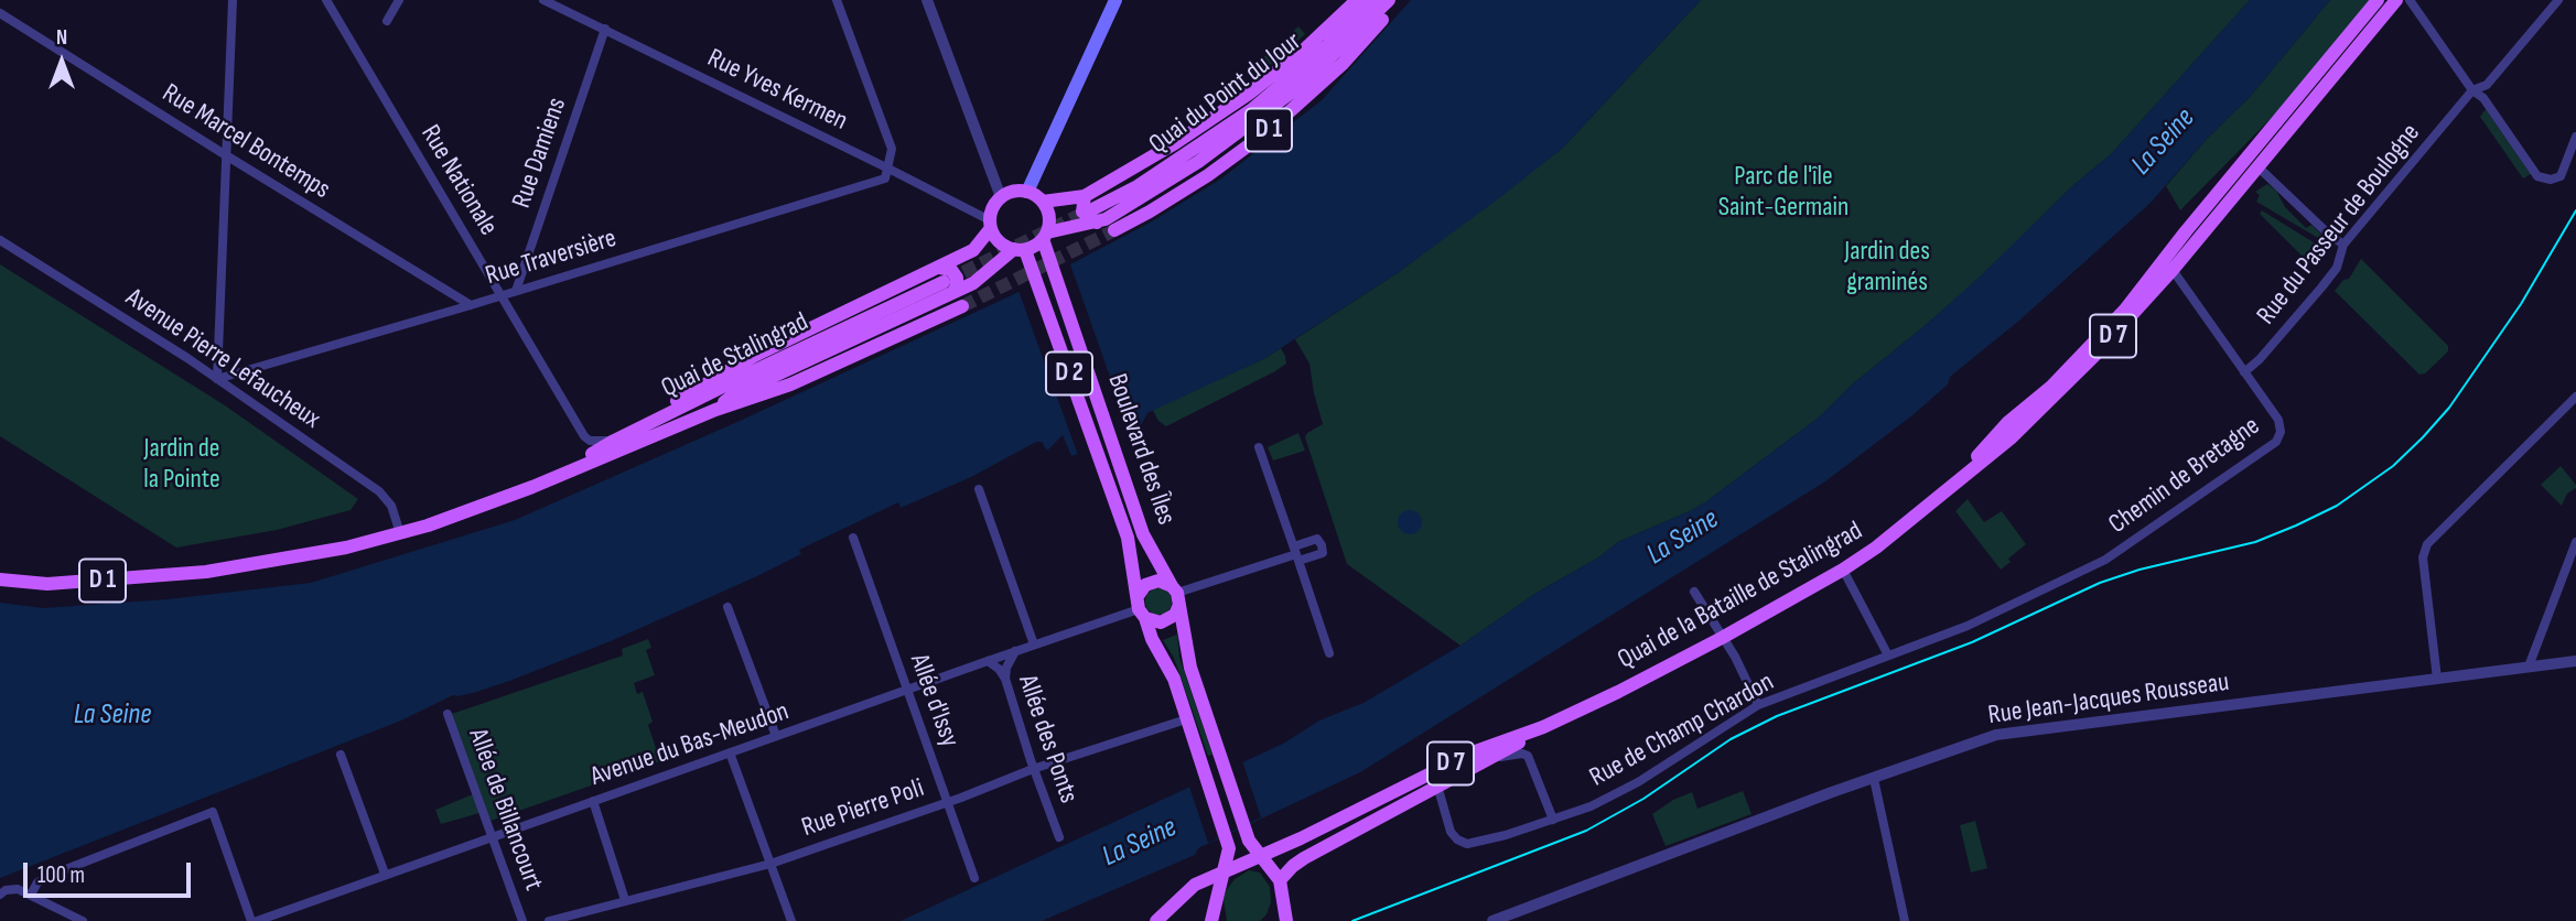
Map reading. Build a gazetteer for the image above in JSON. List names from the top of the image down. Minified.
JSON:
{"streets":{"main road":["Quai du Point du Jour","D 1","D 7","Quai de Stalingrad","D 2","Boulevard des Îles","Quai de la Bataille de Stalingrad"],"street":["Rue Yves Kermen","Rue Marcel Bontemps","Rue Damiens","Rue Nationale","Rue du Passeur de Boulogne","Rue Traversière","Avenue Pierre Lefaucheux","Chemin de Bretagne","Rue Jean-Jacques Rousseau","Allée d'Issy","Rue de Champ Chardon","Allée des Ponts","Avenue du Bas-Meudon","Rue Pierre Poli","Allée de Billancourt"]},"crossings":[["Rue Yves Kermen","D 1"],["Rue Yves Kermen","Rue Damiens"],["Rue Yves Kermen","Rue Traversière"],["Rue Yves Kermen","Boulevard des Îles"],["Quai du Point du Jour","D 1"],["D 1","Quai de Stalingrad"],["D 1","Boulevard des Îles"],["Rue Marcel Bontemps","Rue Traversière"],["Rue Damiens","Rue Traversière"],["Rue Nationale","Rue Traversière"],["Rue Nationale","Quai de Stalingrad"],["Rue du Passeur de Boulogne","Chemin de Bretagne"],["Rue Traversière","Avenue Pierre Lefaucheux"],["Quai de Stalingrad","Avenue Pierre Lefaucheux"],["Boulevard des Îles","Quai de la Bataille de Stalingrad"],["Boulevard des Îles","Avenue du Bas-Meudon"],["Boulevard des Îles","Rue Pierre Poli"],["Chemin de Bretagne","Quai de la Bataille de Stalingrad"],["Chemin de Bretagne","Rue de Champ Chardon"],["Quai de la Bataille de Stalingrad","Rue de Champ Chardon"],["Allée d'Issy","Avenue du Bas-Meudon"],["Allée d'Issy","Rue Pierre Poli"],["Allée des Ponts","Avenue du Bas-Meudon"],["Allée des Ponts","Rue Pierre Poli"],["Avenue du Bas-Meudon","Allée de Billancourt"]],"water":["La Seine"],"parks":["Parc de l'île Saint-Germain","Jardin des graminés","Jardin de la Pointe"],"scale_bar":"100 m","north":"top"}
